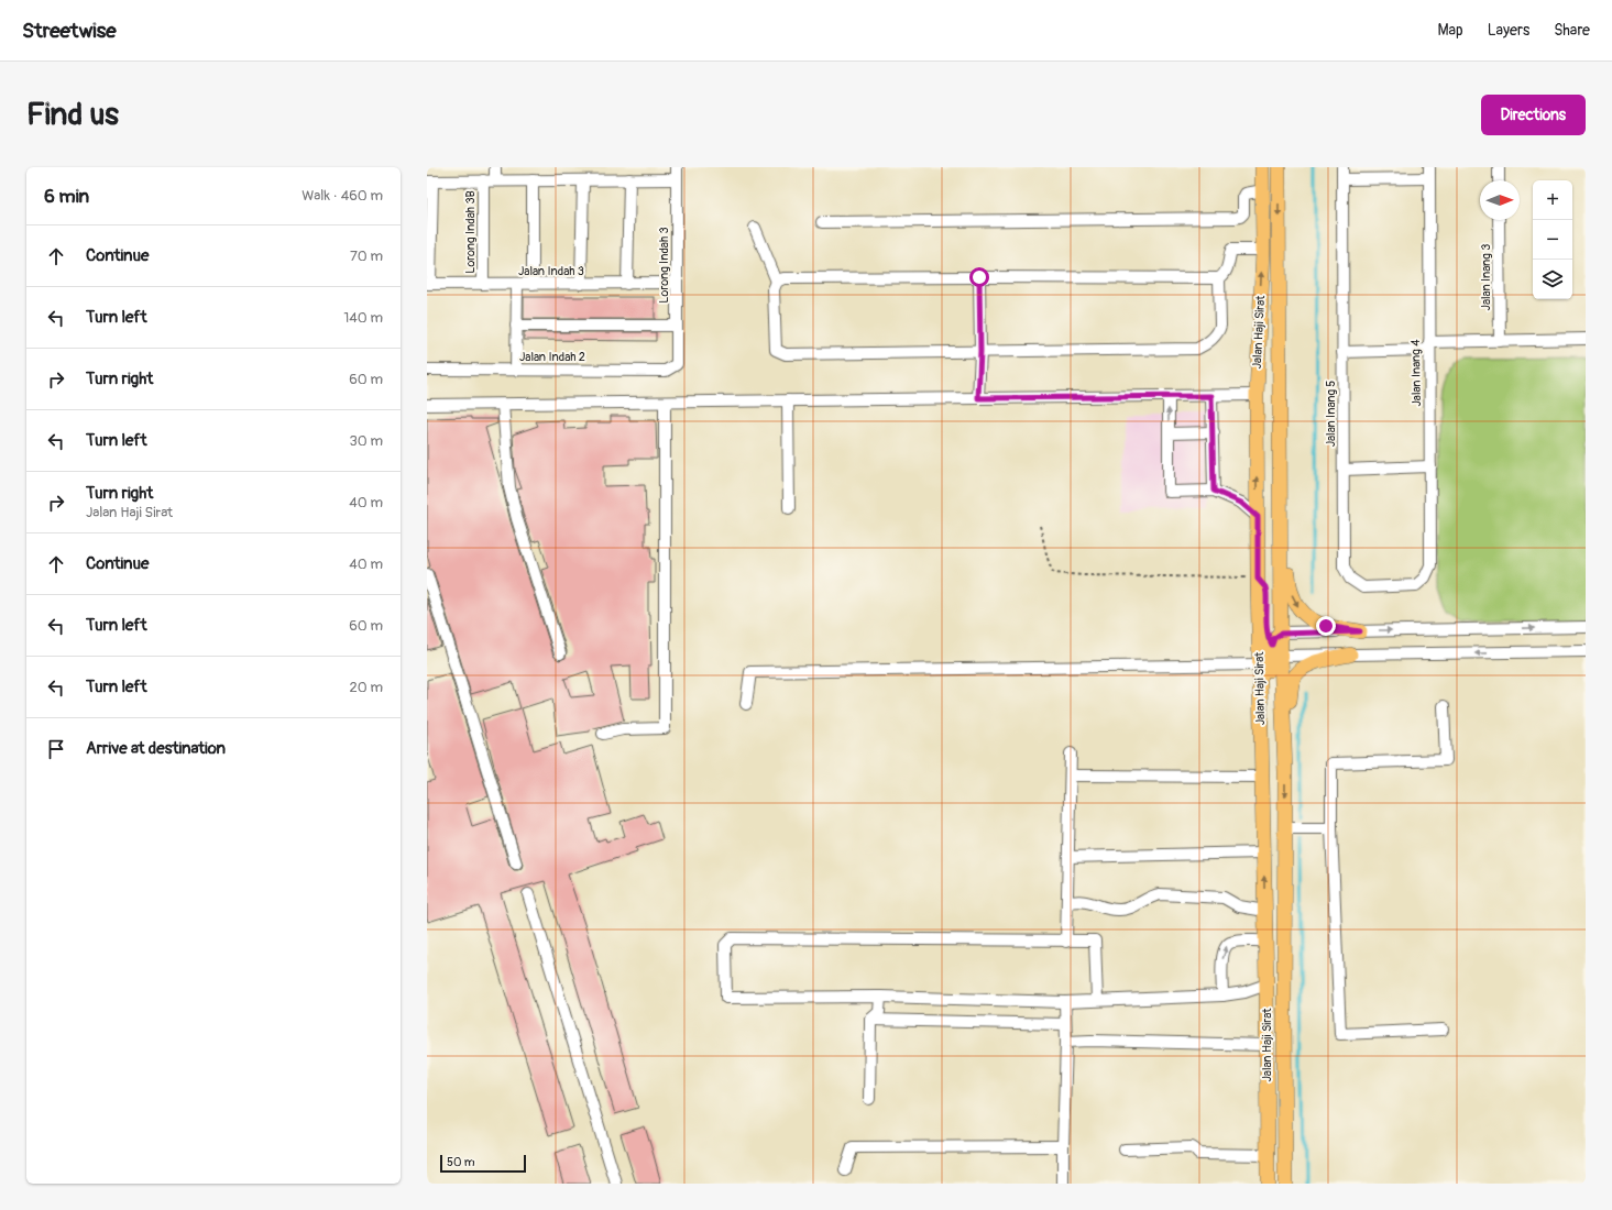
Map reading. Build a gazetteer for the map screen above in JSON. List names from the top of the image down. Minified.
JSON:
{"streets":{"main road":["Jalan Haji Sirat"],"street":["Lorong Indah 3B","Lorong Indah 3","Jalan Indah 3","Jalan Inang 3","Jalan Indah 2","Jalan Inang 4","Jalan Inang 5"]},"crossings":[["Lorong Indah 3B","Jalan Indah 3"],["Lorong Indah 3","Jalan Indah 3"],["Lorong Indah 3","Jalan Indah 2"],["Jalan Inang 4","Jalan Inang 5"]],"scale_bar":"50 m","north":"right","page":{"header":"Streetwise","nav":["Map","Layers","Share"],"buttons":"Directions","title":"Find us","heading":["6 min","Walk · 460 m"],"map_buttons":["+","−"],"list":[["Continue","70 m"],["Turn left","140 m"],["Turn right","60 m"],["Turn left","30 m"],["Turn right","Jalan Haji Sirat","40 m"],["Continue","40 m"],["Turn left","60 m"],["Turn left","20 m"],"Arrive at destination"],"scale":"50 m"}}
